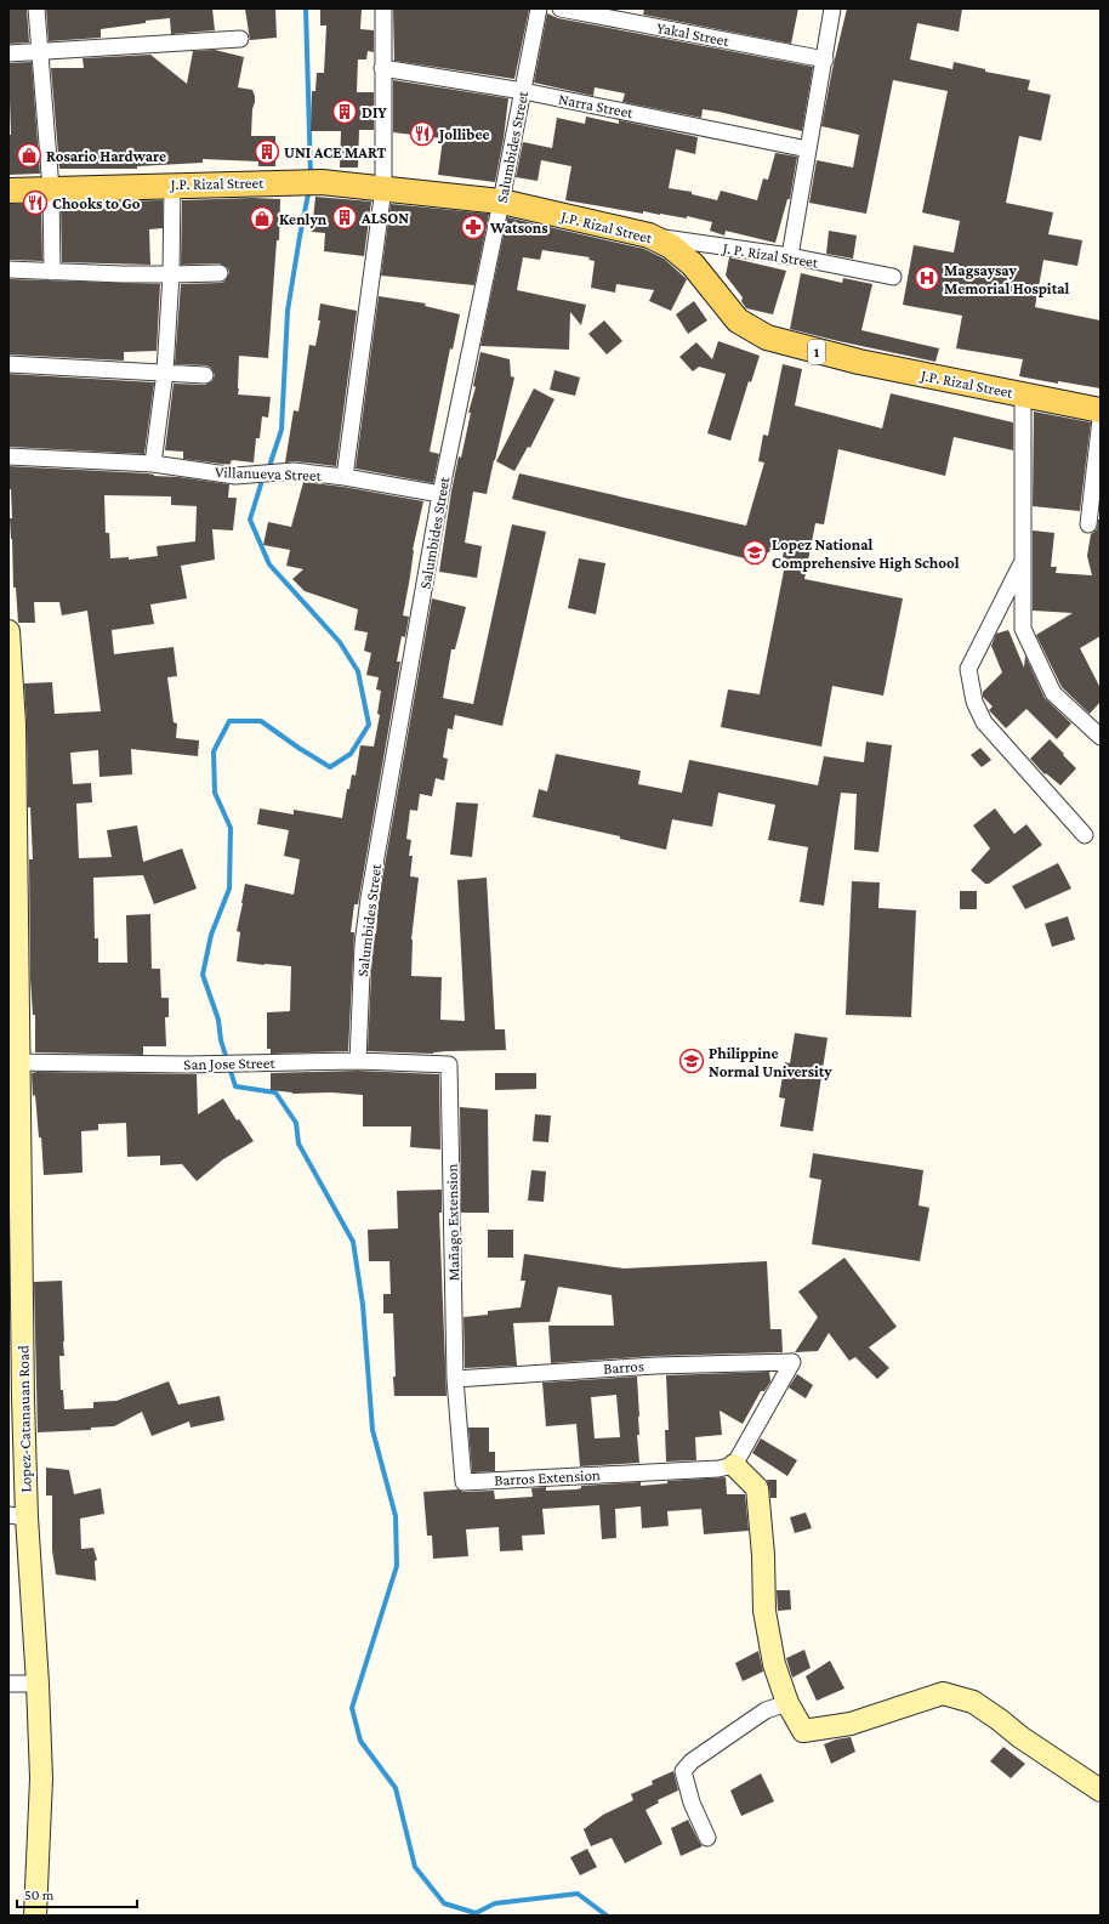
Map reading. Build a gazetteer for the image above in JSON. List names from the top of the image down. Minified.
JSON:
{"streets":{"main road":["J.P. Rizal Street","1","Lopez-Catanauan Road"],"street":["Yakal Street","Narra Street","Salumbides Street","J. P. Rizal Street","Villanueva Street","San Jose Street","Mañago Extension","Barros","Barros Extension"]},"crossings":[["Narra Street","Salumbides Street"],["Salumbides Street","J.P. Rizal Street"],["Salumbides Street","Villanueva Street"],["Salumbides Street","San Jose Street"],["J.P. Rizal Street","J. P. Rizal Street"],["San Jose Street","Mañago Extension"],["San Jose Street","Lopez-Catanauan Road"],["Mañago Extension","Barros"],["Mañago Extension","Barros Extension"],["Barros","Barros Extension"]],"places":{"building":["DIY","UNI ACE MART","ALSON"],"restaurant":["Jollibee","Chooks to Go"],"shop":["Rosario Hardware","Kenlyn"],"pharmacy":["Watsons"],"hospital":["Magsaysay Memorial Hospital"],"school or university":["Lopez National Comprehensive High School","Philippine Normal University"]},"scale_bar":"50 m"}
